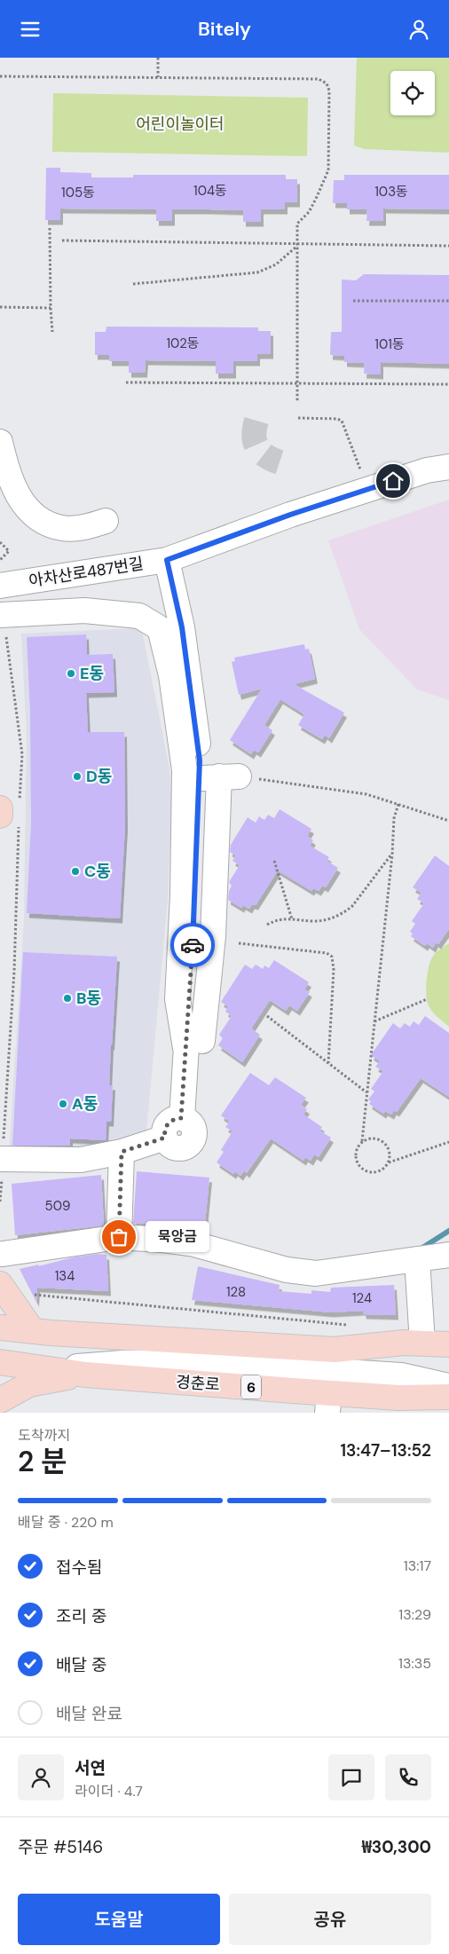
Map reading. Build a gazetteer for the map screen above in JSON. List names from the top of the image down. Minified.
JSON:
{"streets":{"main road":["경춘로","6"],"street":["아차산로487번길"]},"parks":["어린이놀이터"],"places":["E동","D동","C동","B동","A동","묵앙금"],"house_numbers":["104동","103동","105동","102동","101동","509","134","128","124"],"page":{"header":"Bitely","bubble":"묵앙금","heading":["2 분","도착까지","13:47–13:52"],"panel":["서연","라이더 · 4.7","주문 #5146","₩30,300"],"bar":"배달 중 · 220 m","list":[["접수됨","13:17"],["조리 중","13:29"],["배달 중","13:35"],"배달 완료"],"buttons":["도움말","공유"]}}
